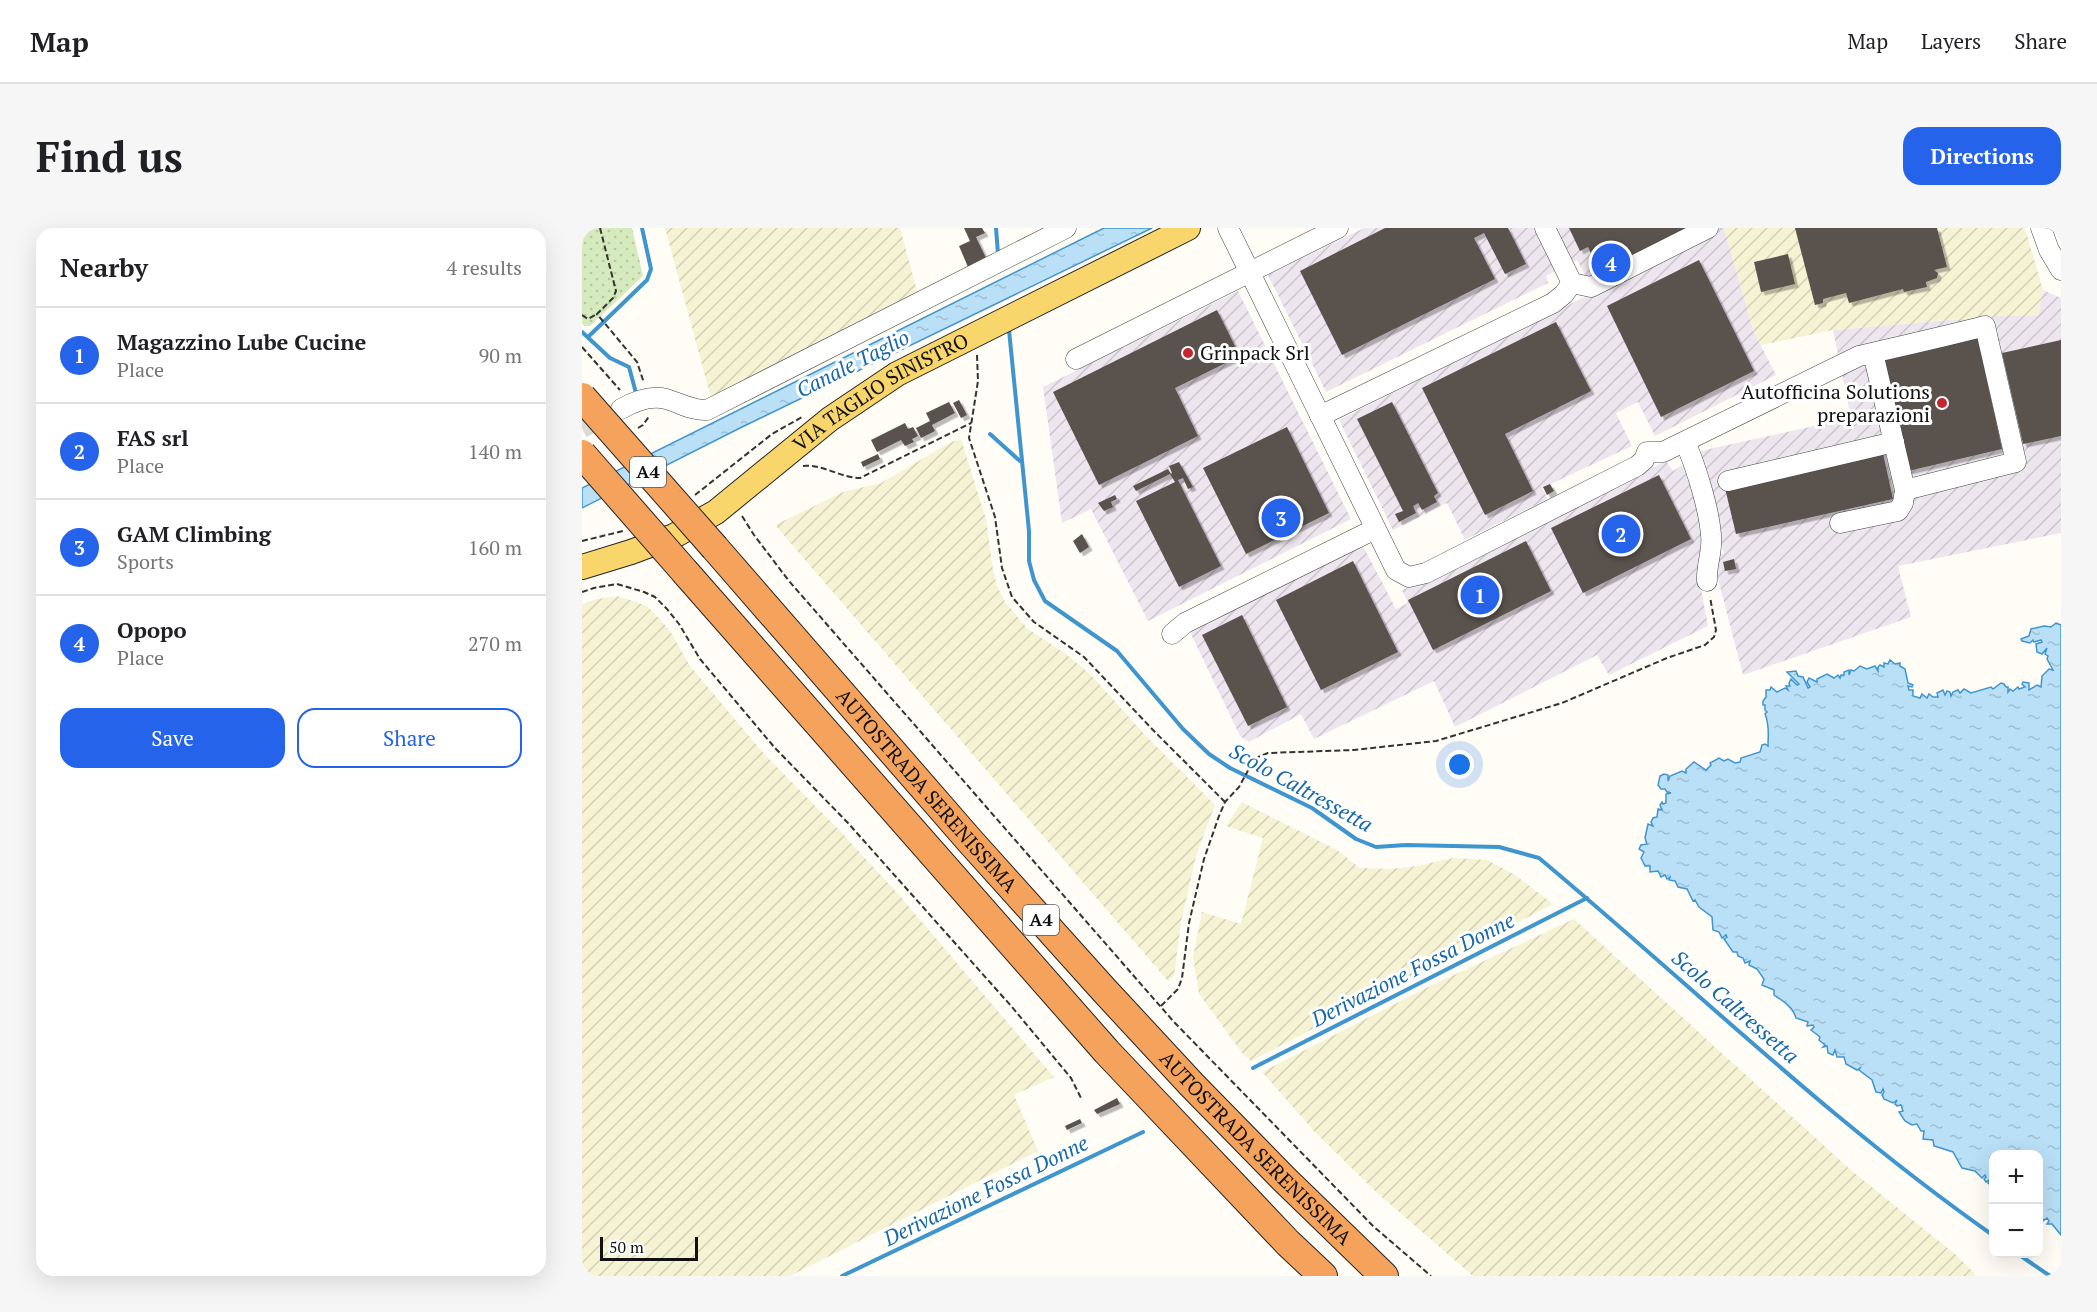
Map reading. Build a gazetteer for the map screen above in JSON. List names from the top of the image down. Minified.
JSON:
{"streets":{"highway":["A4","AUTOSTRADA SERENISSIMA"],"main road":["VIA TAGLIO SINISTRO"]},"water":["Canale Taglio","Scolo Caltressetta","Derivazione Fossa Donne"],"places":["Grinpack Srl","Autofficina Solutions preparazioni"],"scale_bar":"50 m","page":{"header":"Map","nav":["Map","Layers","Share"],"buttons":["Directions",["Save","Share"]],"title":"Find us","heading":["Nearby","4 results"],"pins":["4","3","2","1"],"list":[{"mark":"1","name":"Magazzino Lube Cucine","note":"Place","value":"90 m"},{"mark":"2","name":"FAS srl","note":"Place","value":"140 m"},{"mark":"3","name":"GAM Climbing","note":"Sports","value":"160 m"},{"mark":"4","name":"Opopo","note":"Place","value":"270 m"}],"map_buttons":["+","−"],"scale":"50 m"}}
